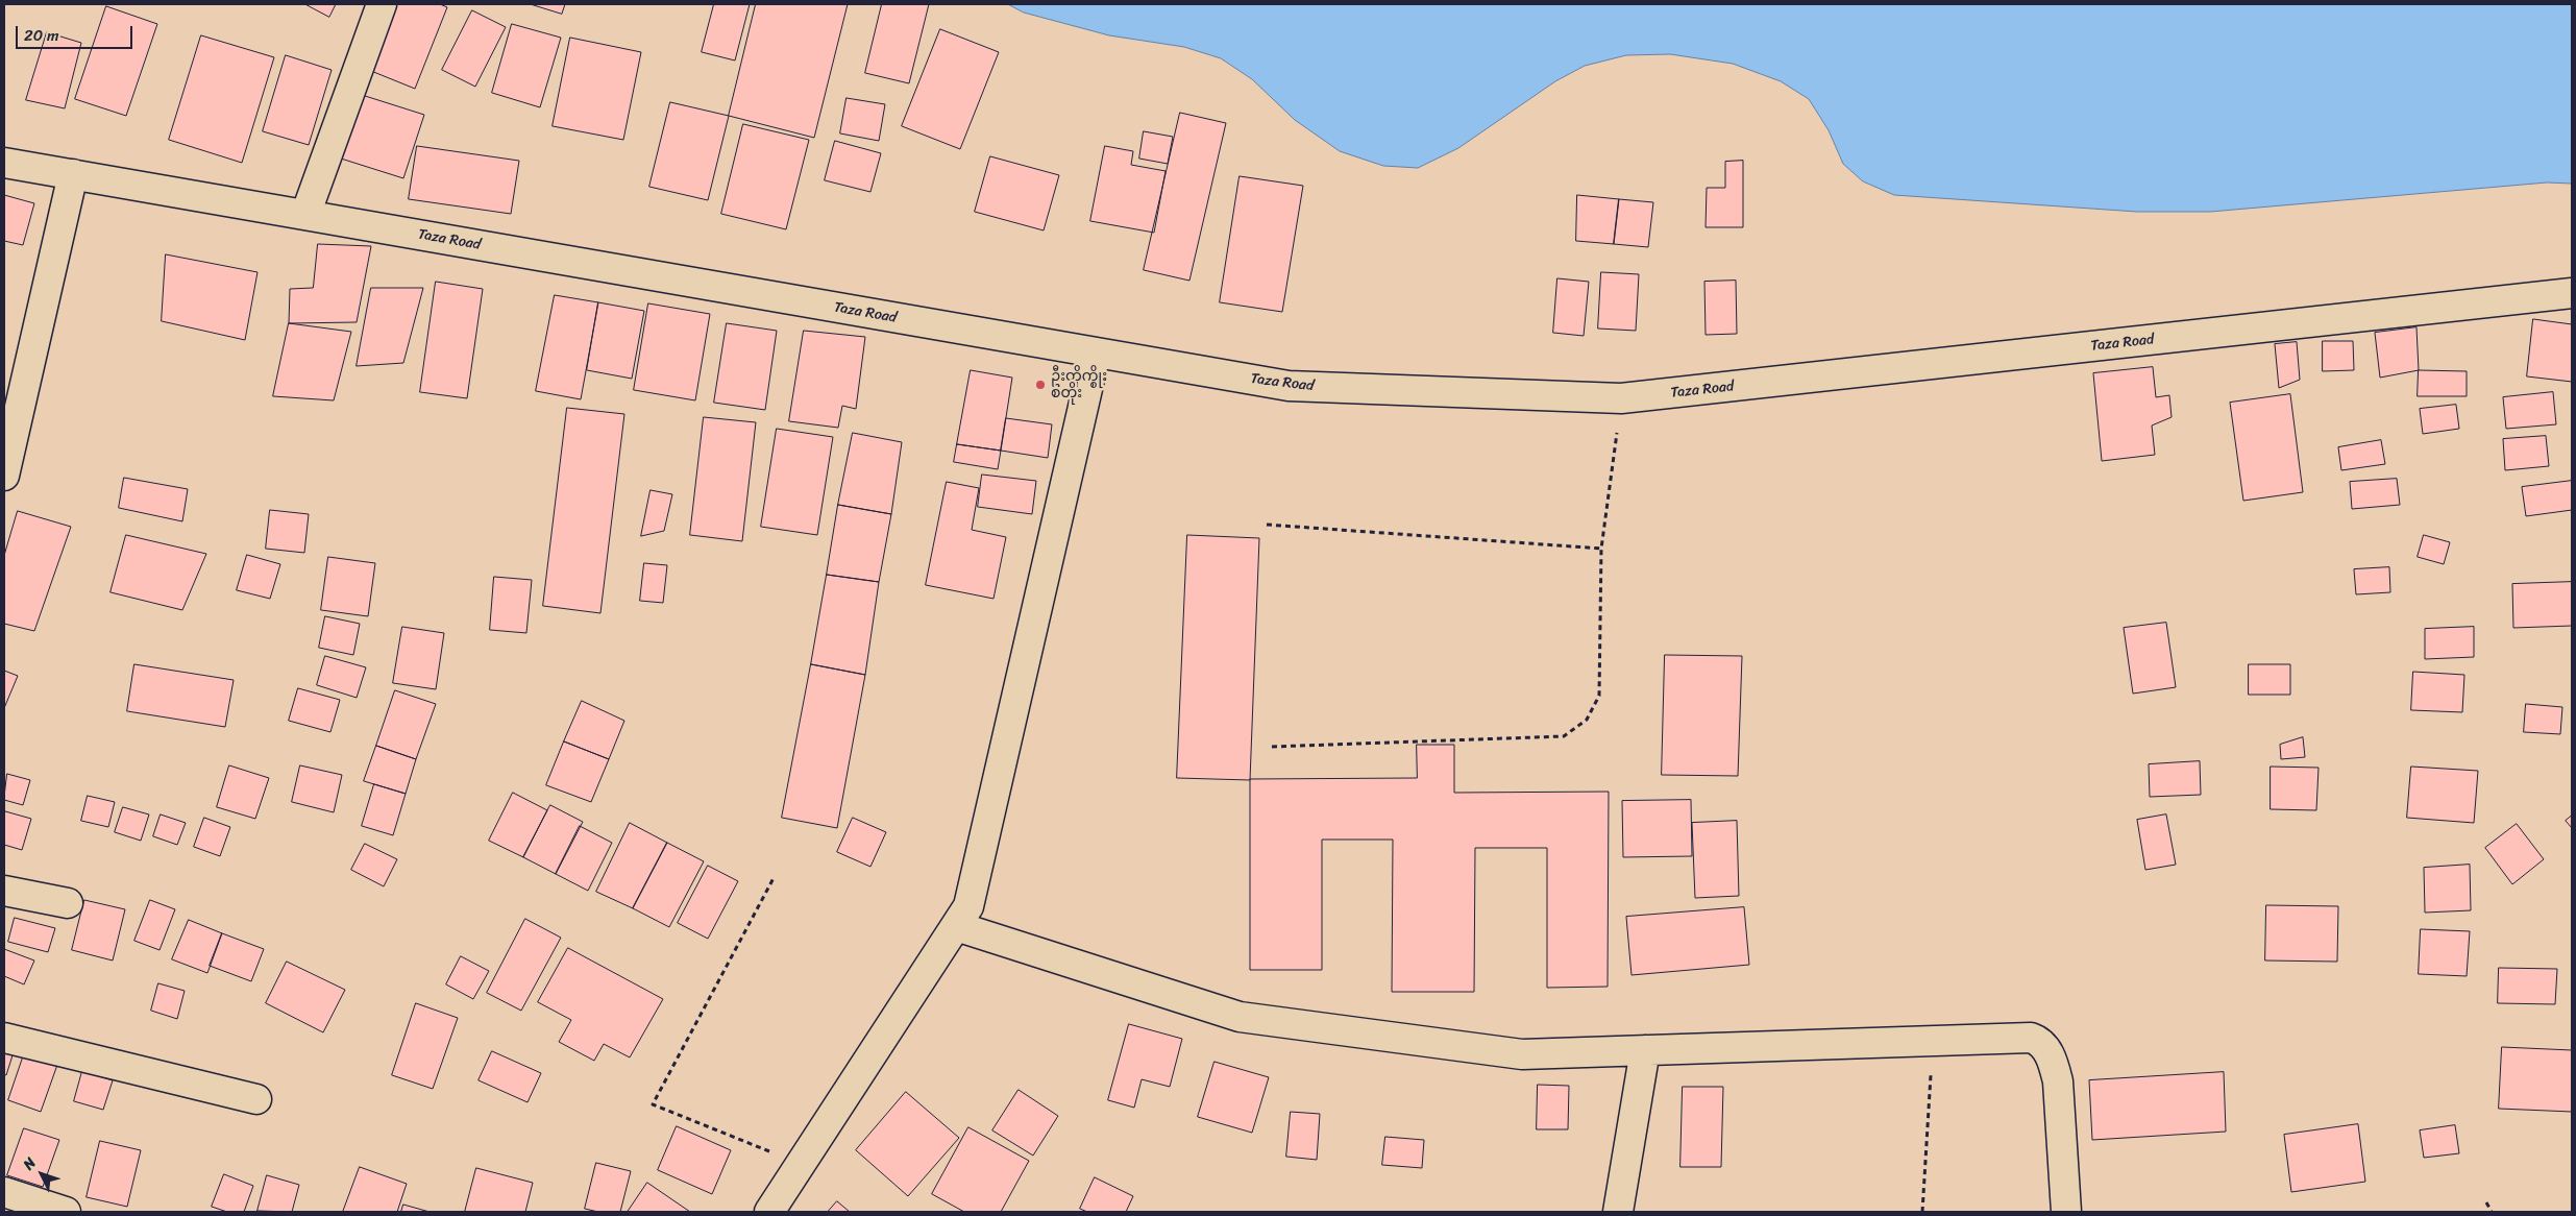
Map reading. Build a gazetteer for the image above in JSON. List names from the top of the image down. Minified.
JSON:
{"streets":{"street":["Taza Road"]},"places":["ဦးတိုက္စိုး စတိုး"],"scale_bar":"20 m","north":"top left"}
